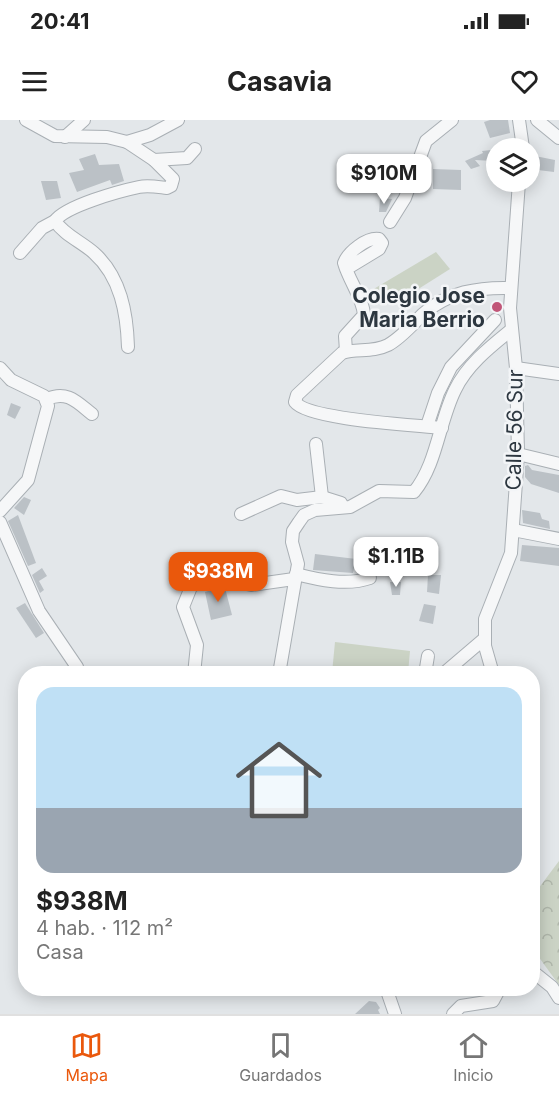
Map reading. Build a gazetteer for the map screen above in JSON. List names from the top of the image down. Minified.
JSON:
{"streets":{"street":["Calle 56 Sur"]},"places":["Colegio Jose Maria Berrio"],"page":{"status":"20:41","header":"Casavia","price":["$910M","$1.11B","$938M"],"list":[{"name":"$938M","note":"4 hab. · 112 m² · Casa"}],"tabs":["Mapa","Guardados","Inicio"]}}
